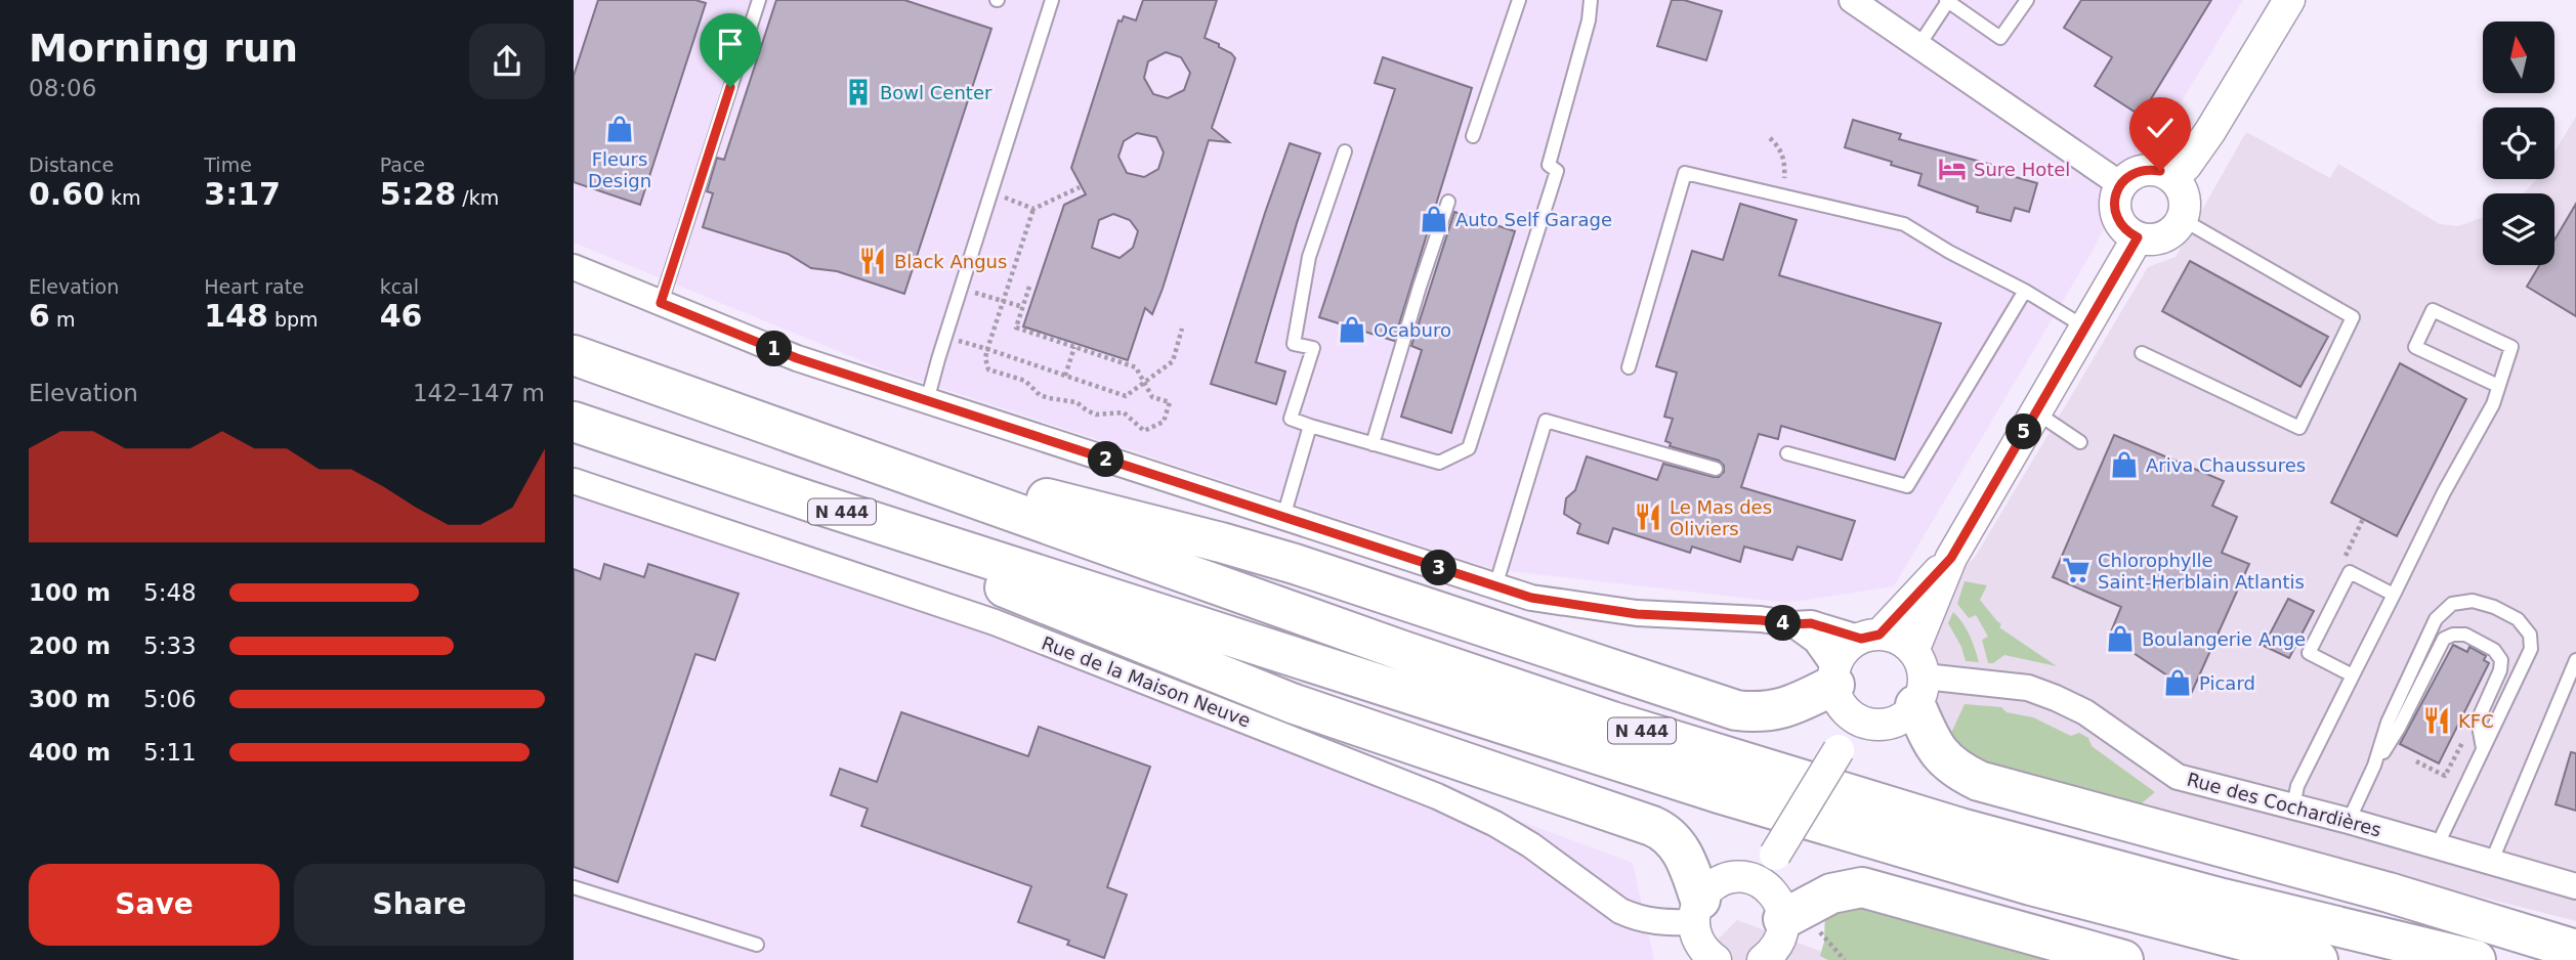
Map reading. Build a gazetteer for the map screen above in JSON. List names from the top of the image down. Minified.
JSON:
{"streets":{"highway":["N 444"],"street":["Rue de la Maison Neuve","Rue des Cochardières"]},"places":{"building":["Bowl Center"],"shop":["Fleurs Design","Auto Self Garage","Ocaburo","Ariva Chaussures","Boulangerie Ange","Picard"],"hotel":["Sure Hotel"],"restaurant":["Black Angus","Le Mas des Oliviers","KFC"],"supermarket":["Chlorophylle Saint-Herblain Atlantis"]},"north":"top","page":{"heading":["Morning run","08:06"],"stats":[["Distance","0.60 km"],["Time","3:17"],["Pace","5:28 /km"],["Elevation","6 m"],["Heart rate","148 bpm"],["kcal","46"]],"pins":["1","5","2","3","4"],"chart":["Elevation","142–147 m"],"list":[{"name":"100 m","note":"5:48"},{"name":"200 m","note":"5:33"},{"name":"300 m","note":"5:06"},{"name":"400 m","note":"5:11"}],"buttons":["Save","Share"]}}
